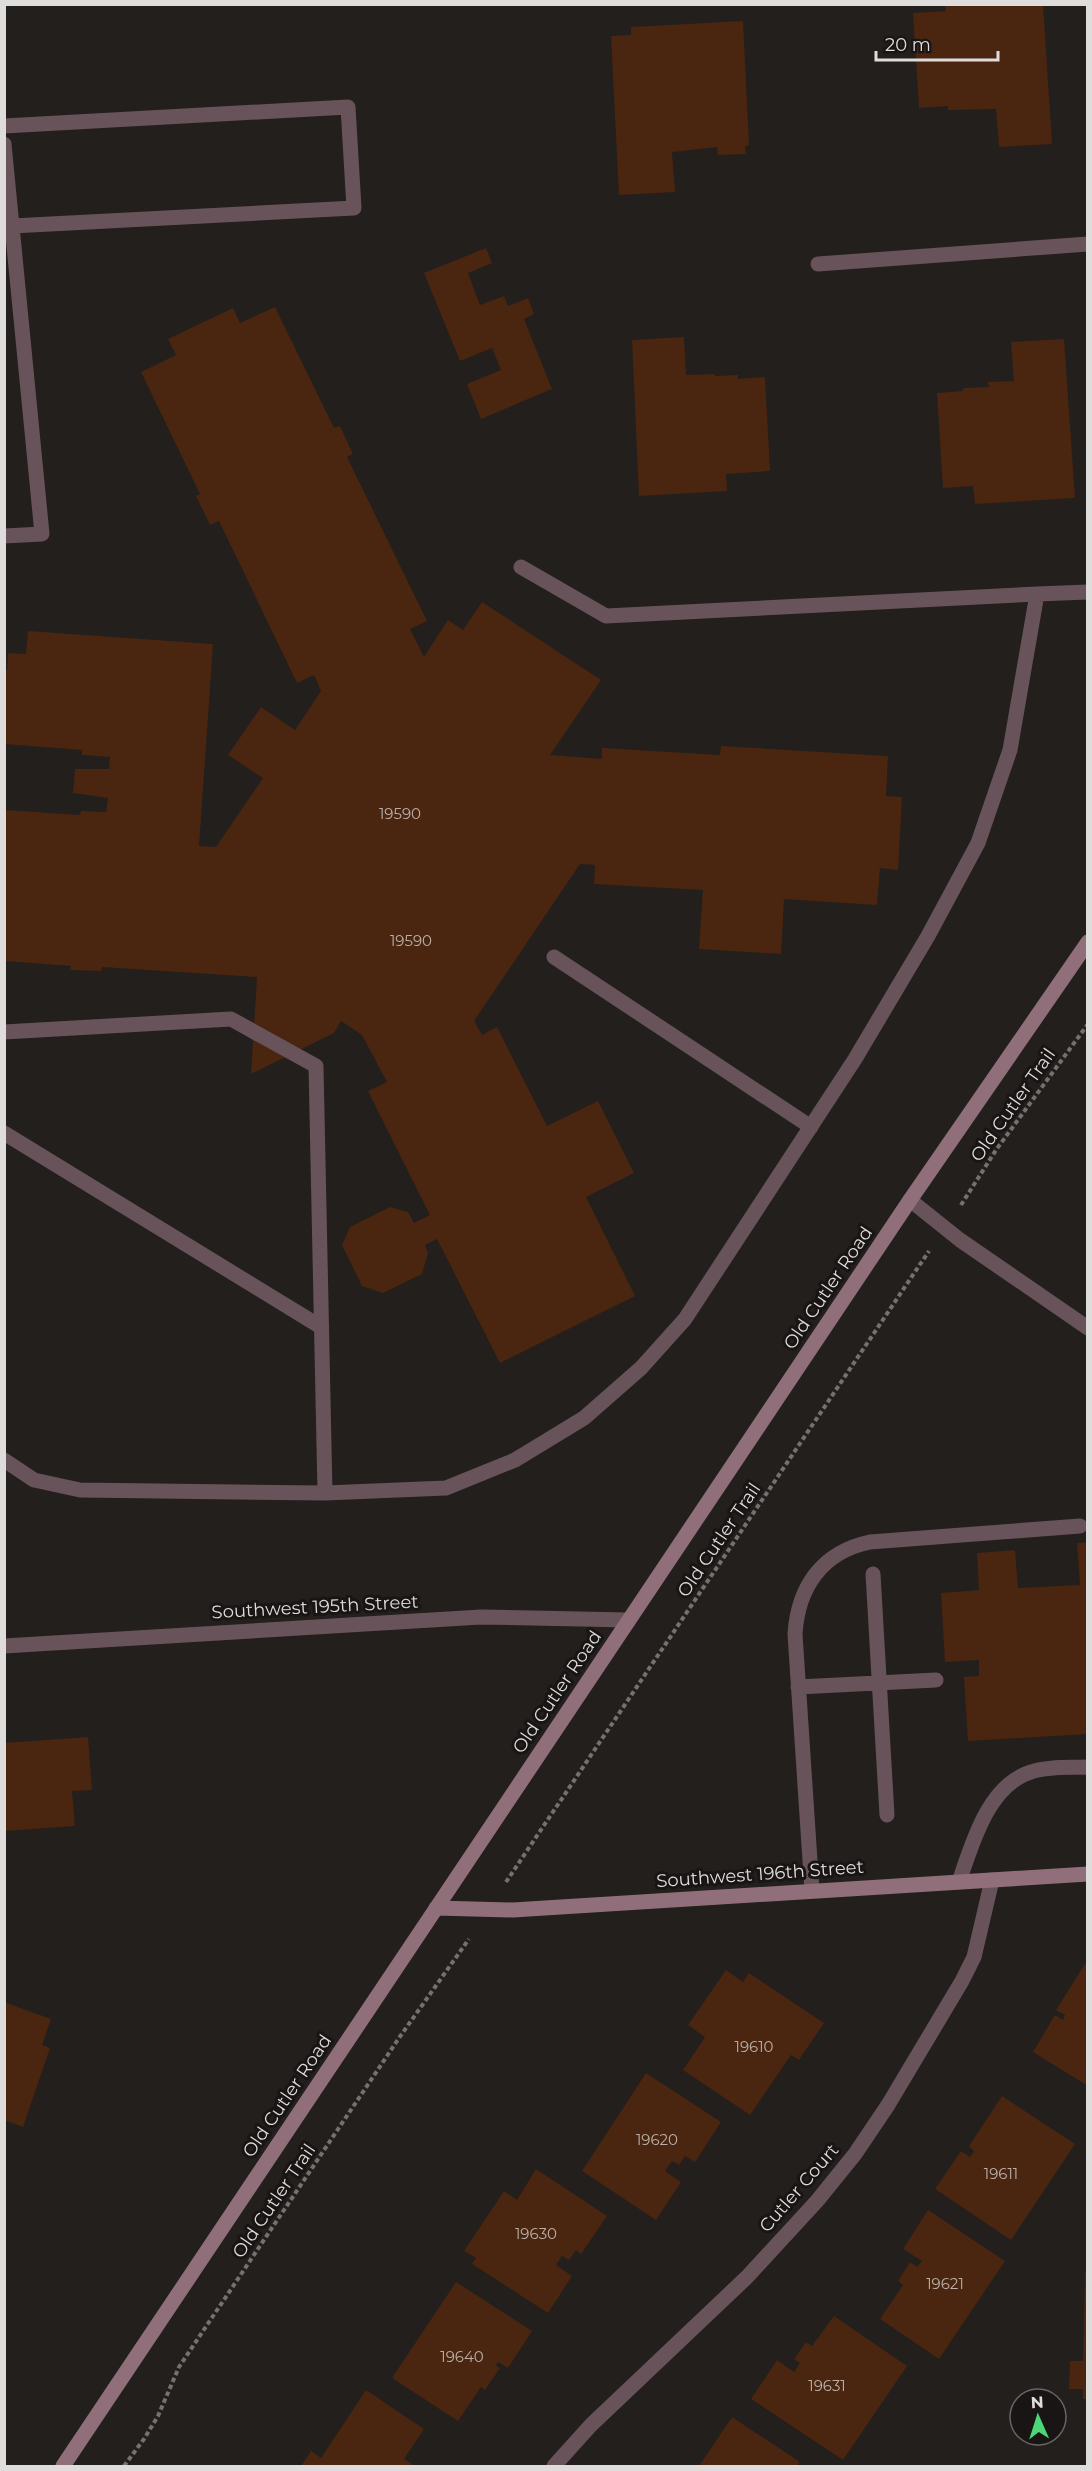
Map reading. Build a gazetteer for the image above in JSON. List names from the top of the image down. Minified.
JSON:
{"streets":{"main road":["Old Cutler Road","Southwest 196th Street"],"street":["Southwest 195th Street","Cutler Court"],"path":["Old Cutler Trail"]},"crossings":[["Old Cutler Road","Southwest 195th Street"],["Old Cutler Road","Southwest 196th Street"],["Southwest 196th Street","Cutler Court"]],"house_numbers":["19590","19590","19610","19620","19611","19630","19621","19640","19631"],"scale_bar":"20 m","north":"top"}
